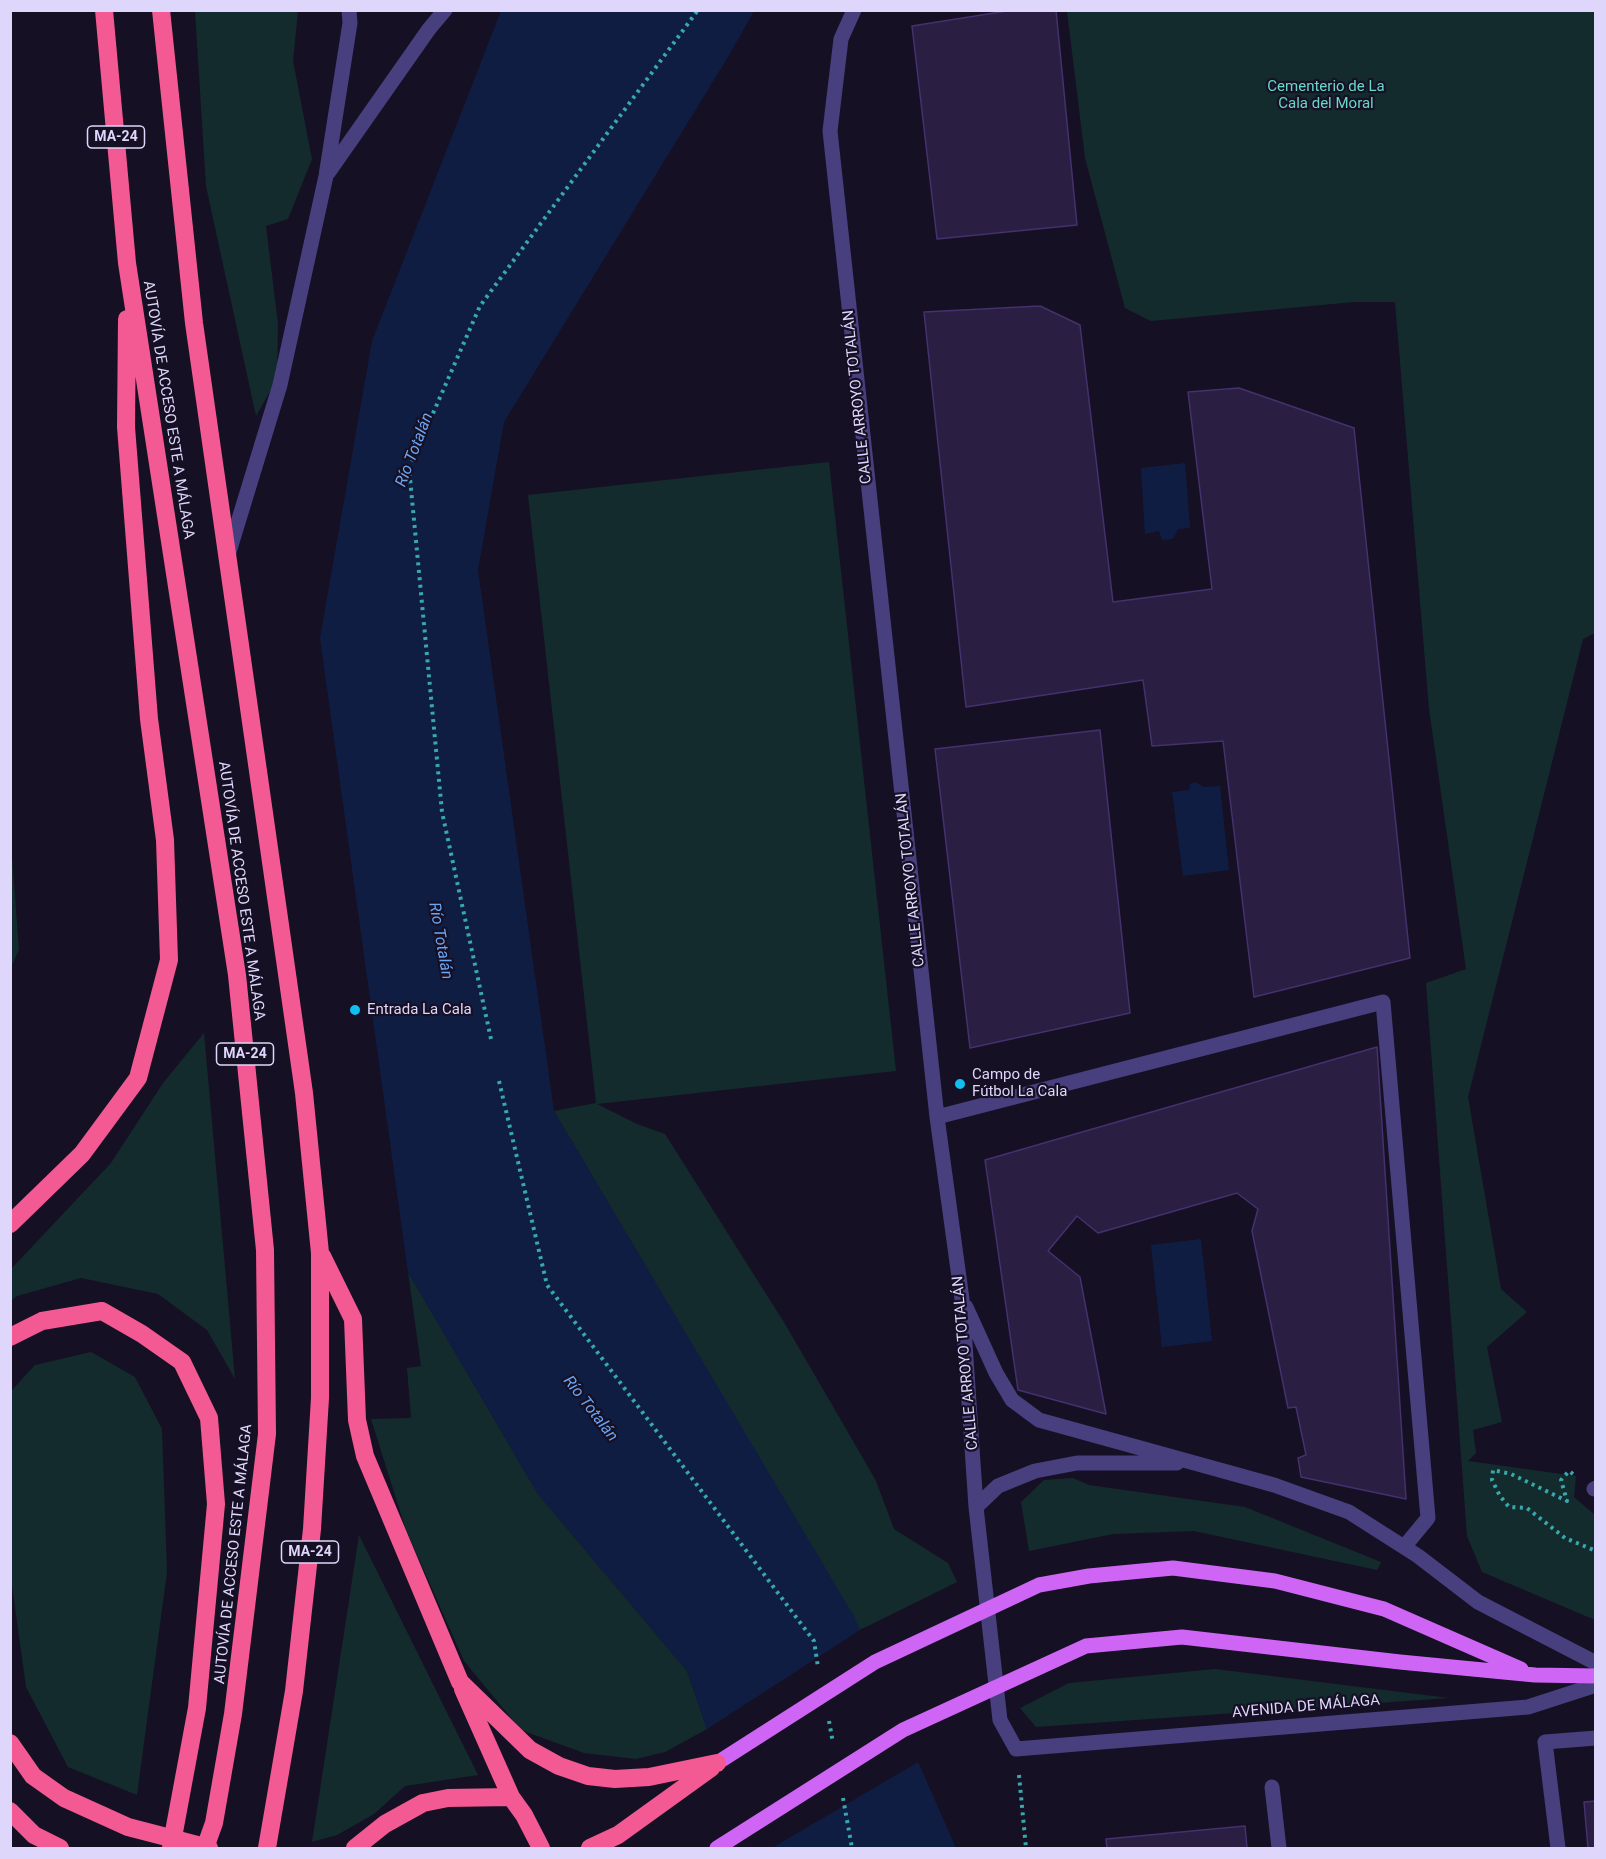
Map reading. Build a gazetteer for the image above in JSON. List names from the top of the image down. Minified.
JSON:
{"streets":{"highway":["MA-24","AUTOVÍA DE ACCESO ESTE A MÁLAGA"],"street":["CALLE ARROYO TOTALÁN","AVENIDA DE MÁLAGA"]},"crossings":[["CALLE ARROYO TOTALÁN","AVENIDA DE MÁLAGA"]],"water":["Río Totalán"],"parks":["Cementerio de La Cala del Moral"],"places":["Entrada La Cala","Campo de Fútbol La Cala"]}
